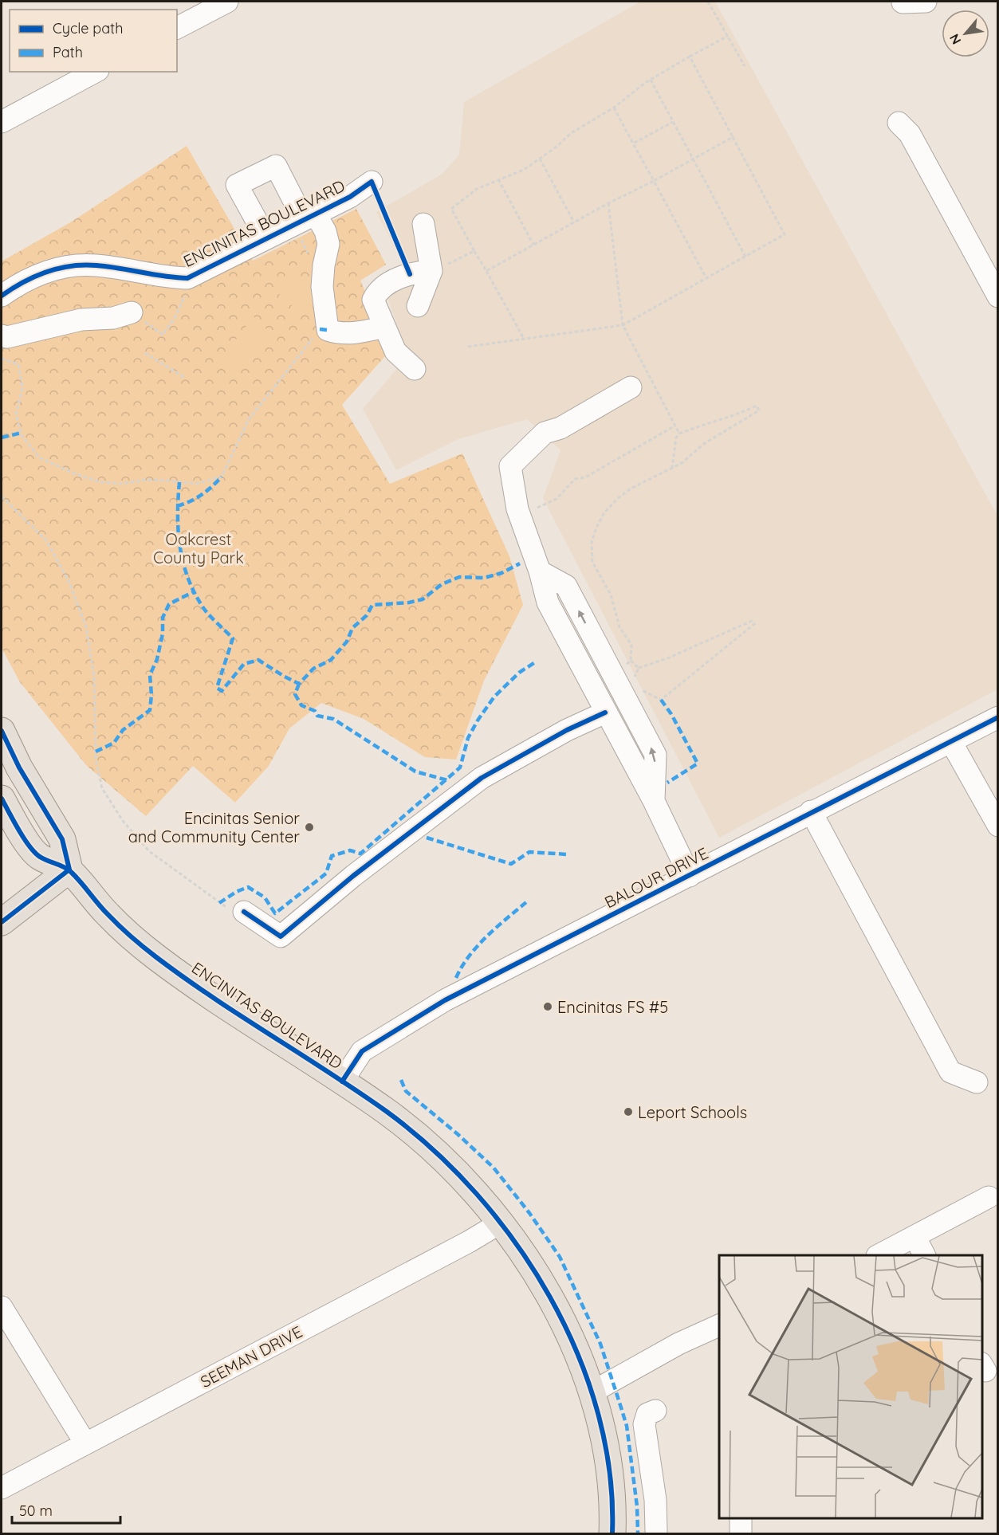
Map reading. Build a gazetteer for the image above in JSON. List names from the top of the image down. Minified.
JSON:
{"streets":{"main road":["ENCINITAS BOULEVARD"],"street":["BALOUR DRIVE","SEEMAN DRIVE"]},"crossings":[["ENCINITAS BOULEVARD","BALOUR DRIVE"],["ENCINITAS BOULEVARD","SEEMAN DRIVE"]],"parks":["Oakcrest County Park"],"places":["Encinitas Senior and Community Center","Encinitas FS #5","Leport Schools"],"legend":["Cycle path","Path"],"scale_bar":"50 m","north":"bottom left"}
